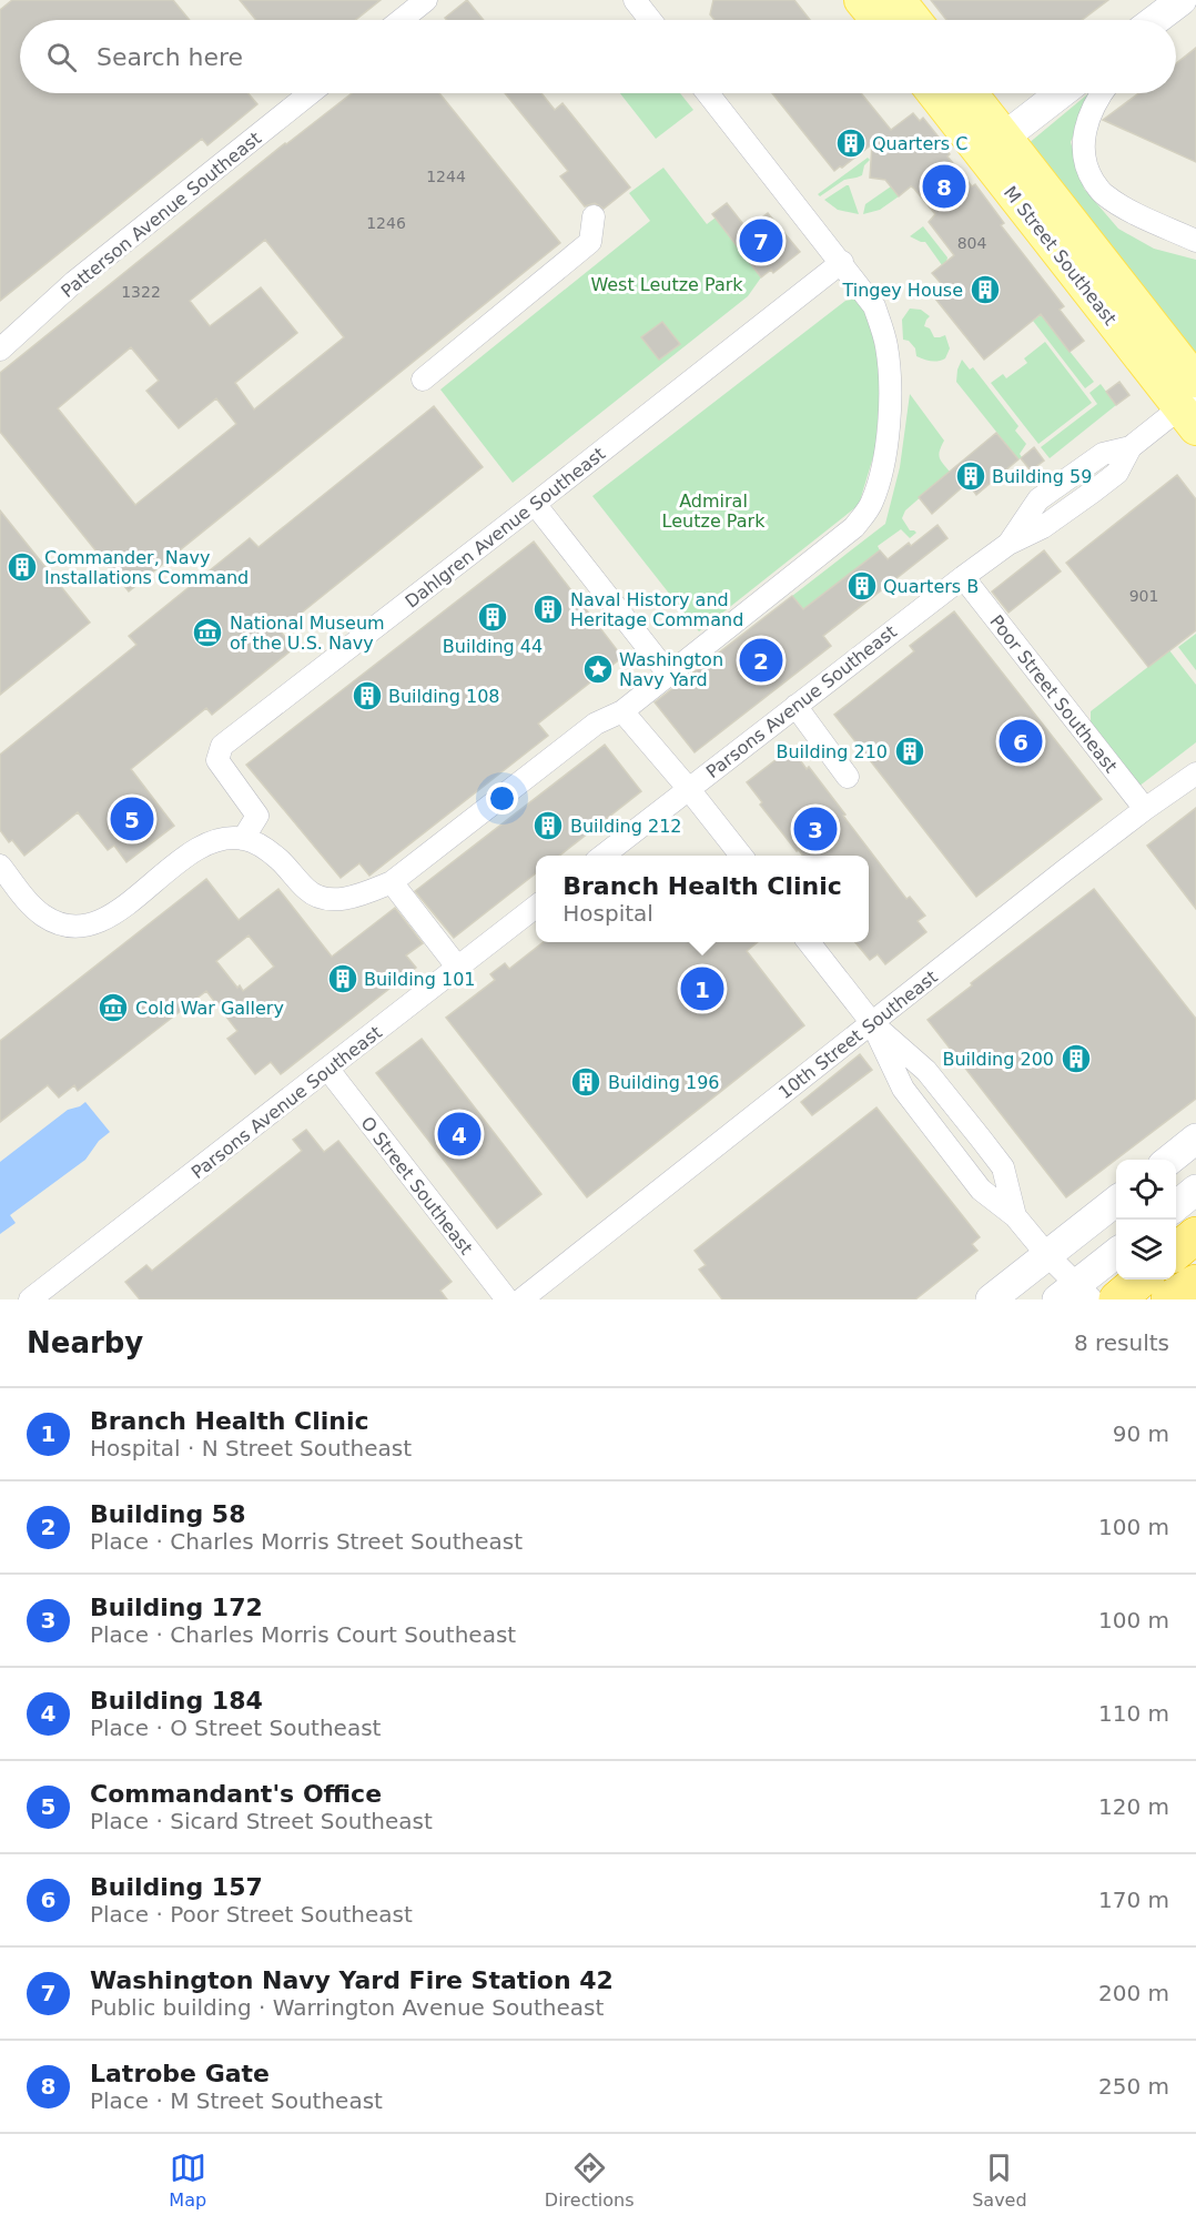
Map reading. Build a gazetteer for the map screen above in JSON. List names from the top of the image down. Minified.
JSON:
{"streets":{"main road":["M Street Southeast"],"street":["Patterson Avenue Southeast","Dahlgren Avenue Southeast","Poor Street Southeast","Parsons Avenue Southeast","10th Street Southeast","O Street Southeast"]},"crossings":[["M Street Southeast","Parsons Avenue Southeast"],["Poor Street Southeast","Parsons Avenue Southeast"],["Poor Street Southeast","10th Street Southeast"],["Parsons Avenue Southeast","O Street Southeast"]],"parks":["West Leutze Park","Admiral Leutze Park"],"places":{"building":["Quarters C","Tingey House","Building 59","Commander, Navy Installations Command","Quarters B","Naval History and Heritage Command","Building 44","Building 108","Building 210","Building 212","Building 101","Building 200","Building 196"],"museum":["National Museum of the U.S. Navy","Cold War Gallery"],"place":["Washington Navy Yard"]},"house_numbers":["1244","1246","804","1322","901"],"page":{"search":"Search here","pins":["8","7","2","6","5","3","1","4"],"popup":["Branch Health Clinic","Hospital"],"heading":["Nearby","8 results"],"list":[{"mark":"1","name":"Branch Health Clinic","note":"Hospital · N Street Southeast","value":"90 m"},{"mark":"2","name":"Building 58","note":"Place · Charles Morris Street Southeast","value":"100 m"},{"mark":"3","name":"Building 172","note":"Place · Charles Morris Court Southeast","value":"100 m"},{"mark":"4","name":"Building 184","note":"Place · O Street Southeast","value":"110 m"},{"mark":"5","name":"Commandant's Office","note":"Place · Sicard Street Southeast","value":"120 m"},{"mark":"6","name":"Building 157","note":"Place · Poor Street Southeast","value":"170 m"},{"mark":"7","name":"Washington Navy Yard Fire Station 42","note":"Public building · Warrington Avenue Southeast","value":"200 m"},{"mark":"8","name":"Latrobe Gate","note":"Place · M Street Southeast","value":"250 m"}],"nav":["Map","Directions","Saved"]}}
